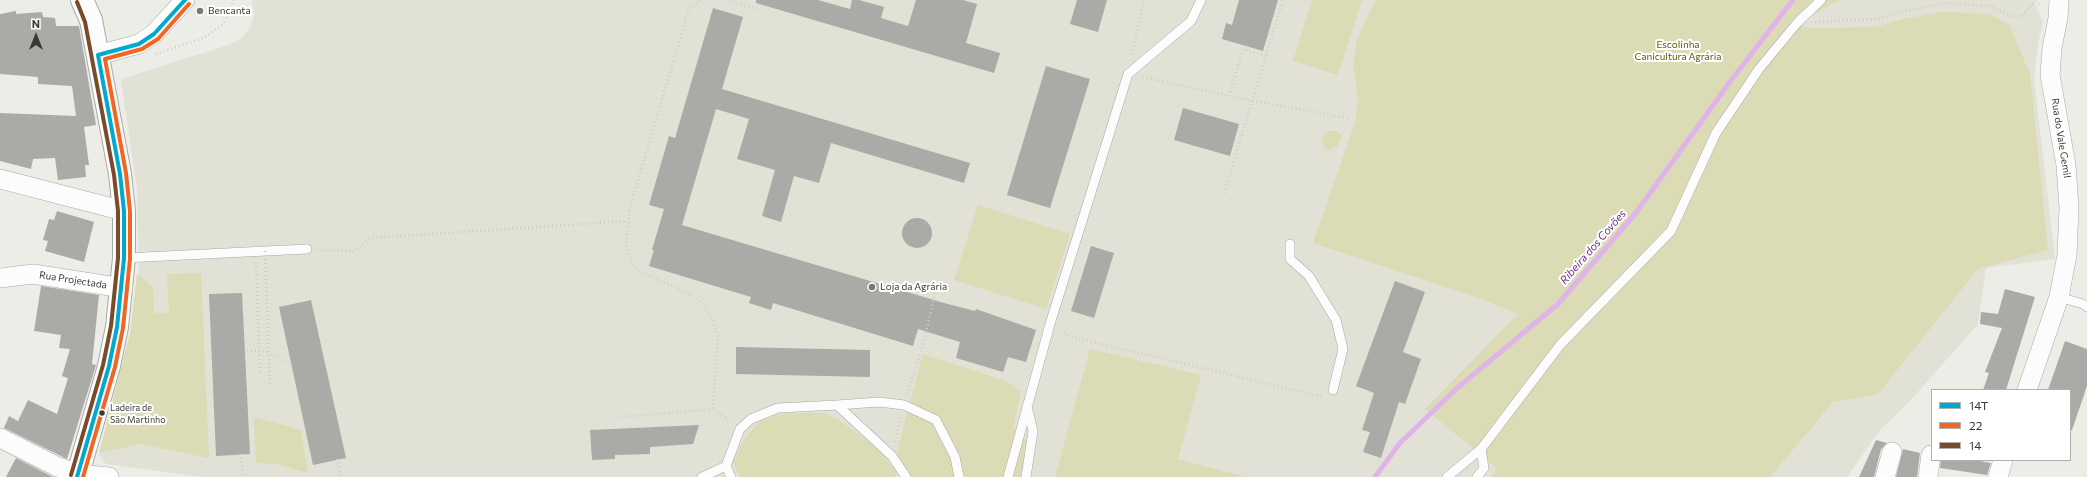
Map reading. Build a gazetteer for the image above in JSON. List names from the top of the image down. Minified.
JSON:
{"streets":{"street":["Rua do Vale Gemil","Rua Projectada"]},"water":["Ribeira dos Covões"],"parks":["Escolinha Canicultura Agrária"],"places":["Bencanta","Loja da Agrária","Ladeira de São Martinho"],"lines":["transit line 14T","transit line 14","transit line 22"],"legend":["14T","22","14"],"north":"top"}
